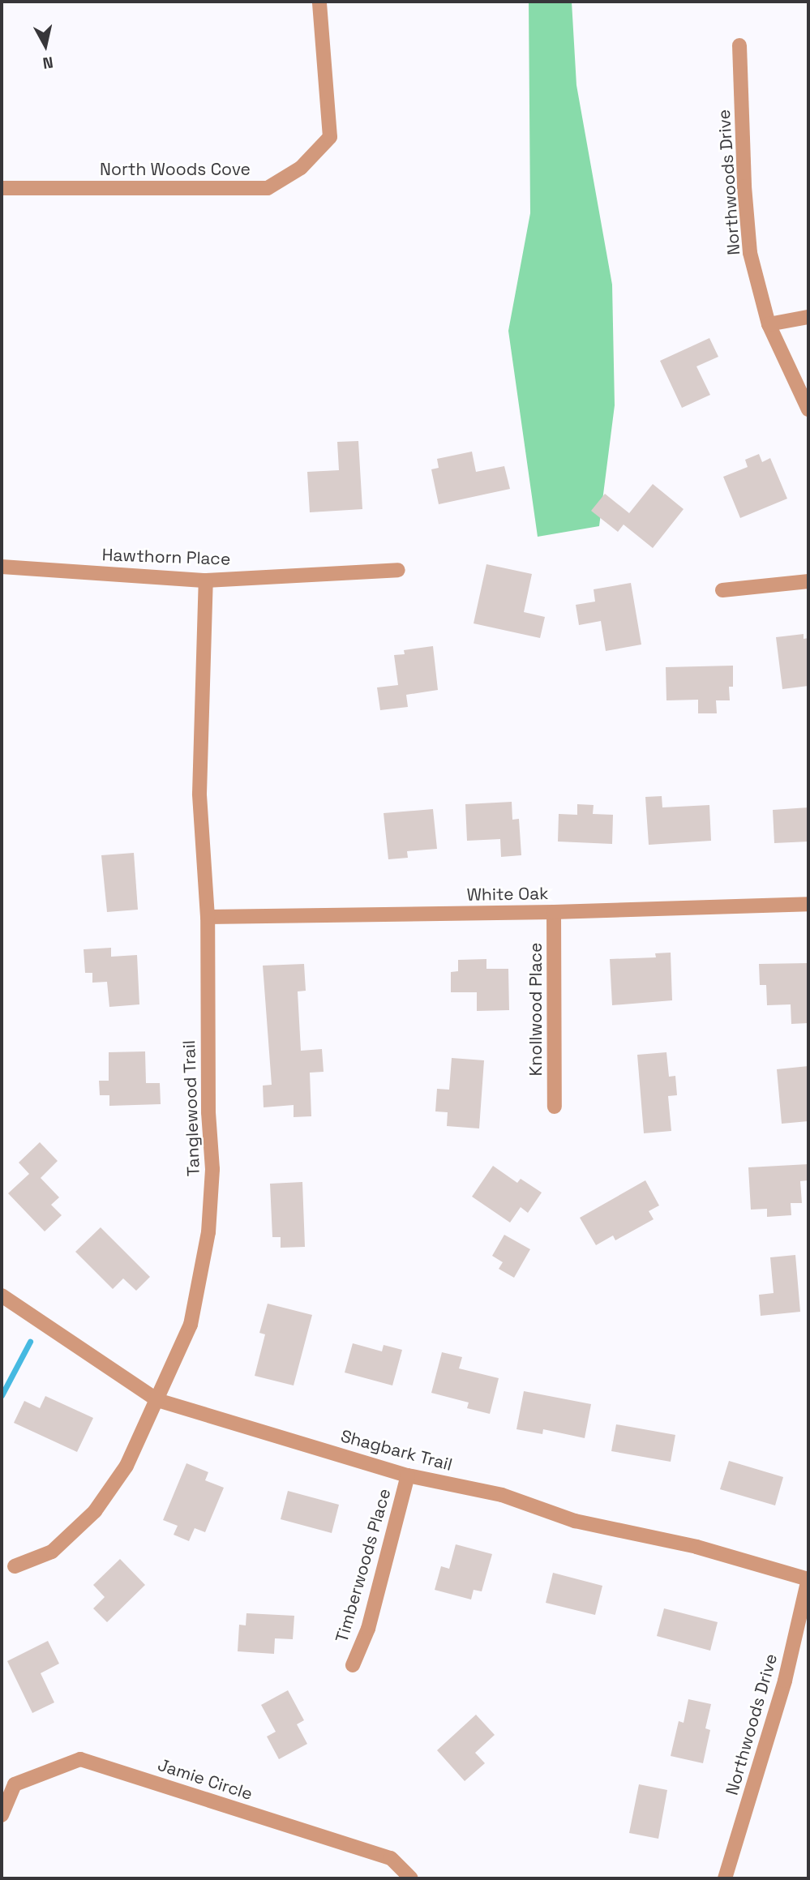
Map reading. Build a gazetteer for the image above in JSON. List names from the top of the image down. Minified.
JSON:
{"streets":{"street":["North Woods Cove","Northwoods Drive","Hawthorn Place","White Oak","Knollwood Place","Tanglewood Trail","Shagbark Trail","Timberwoods Place","Jamie Circle"]},"crossings":[["Northwoods Drive","Shagbark Trail"],["Hawthorn Place","Tanglewood Trail"],["White Oak","Knollwood Place"],["White Oak","Tanglewood Trail"],["Tanglewood Trail","Shagbark Trail"],["Shagbark Trail","Timberwoods Place"]],"north":"bottom"}
